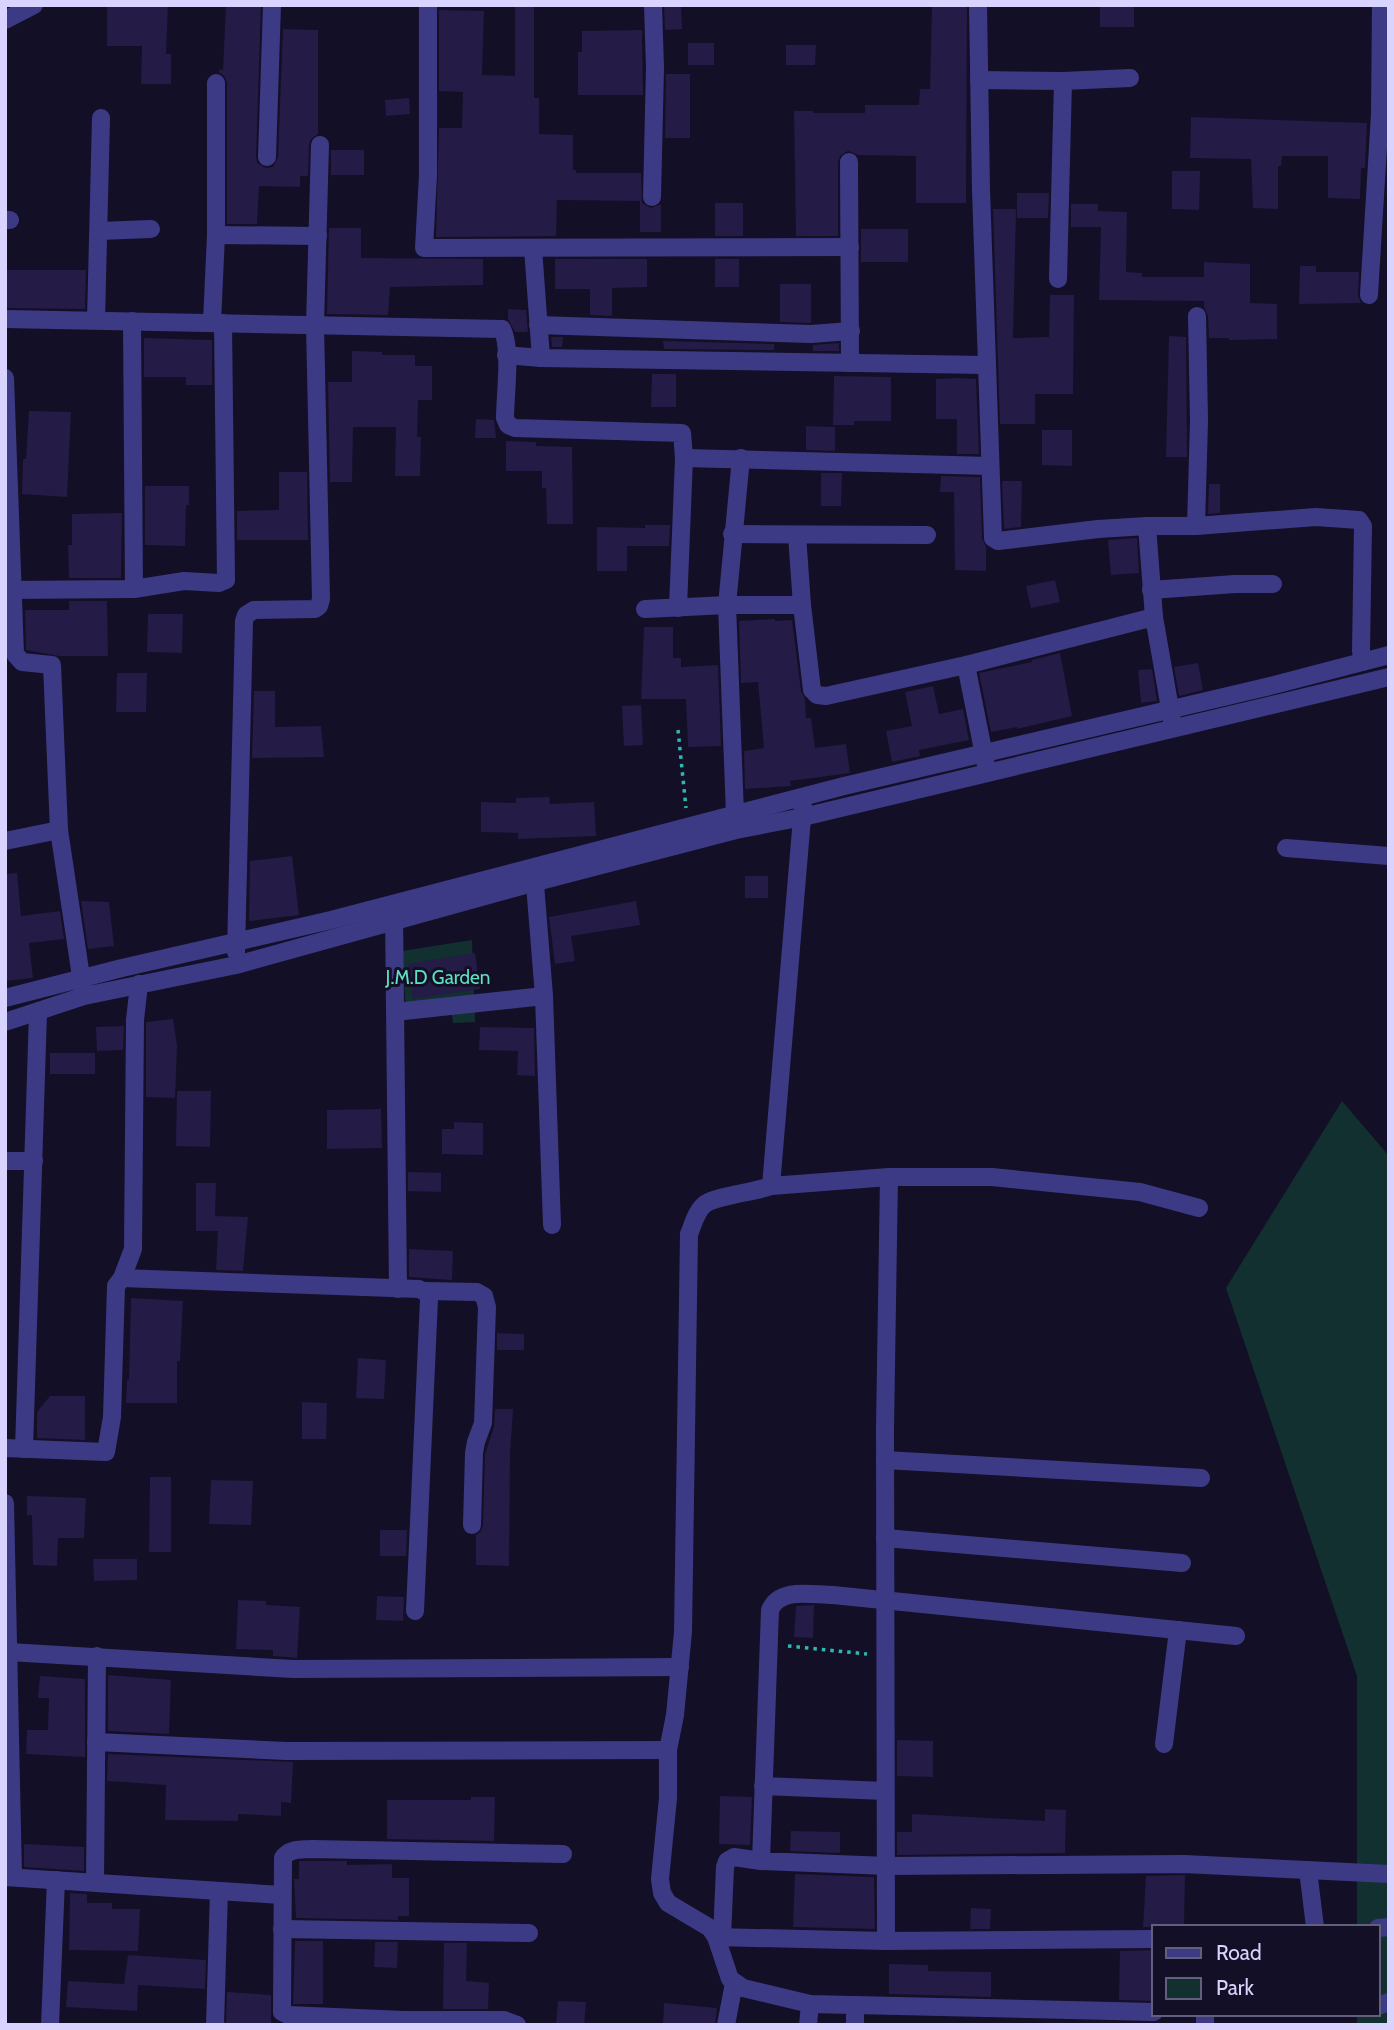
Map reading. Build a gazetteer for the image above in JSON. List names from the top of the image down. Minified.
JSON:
{"parks":["J.M.D Garden"],"legend":["Road","Park"]}
